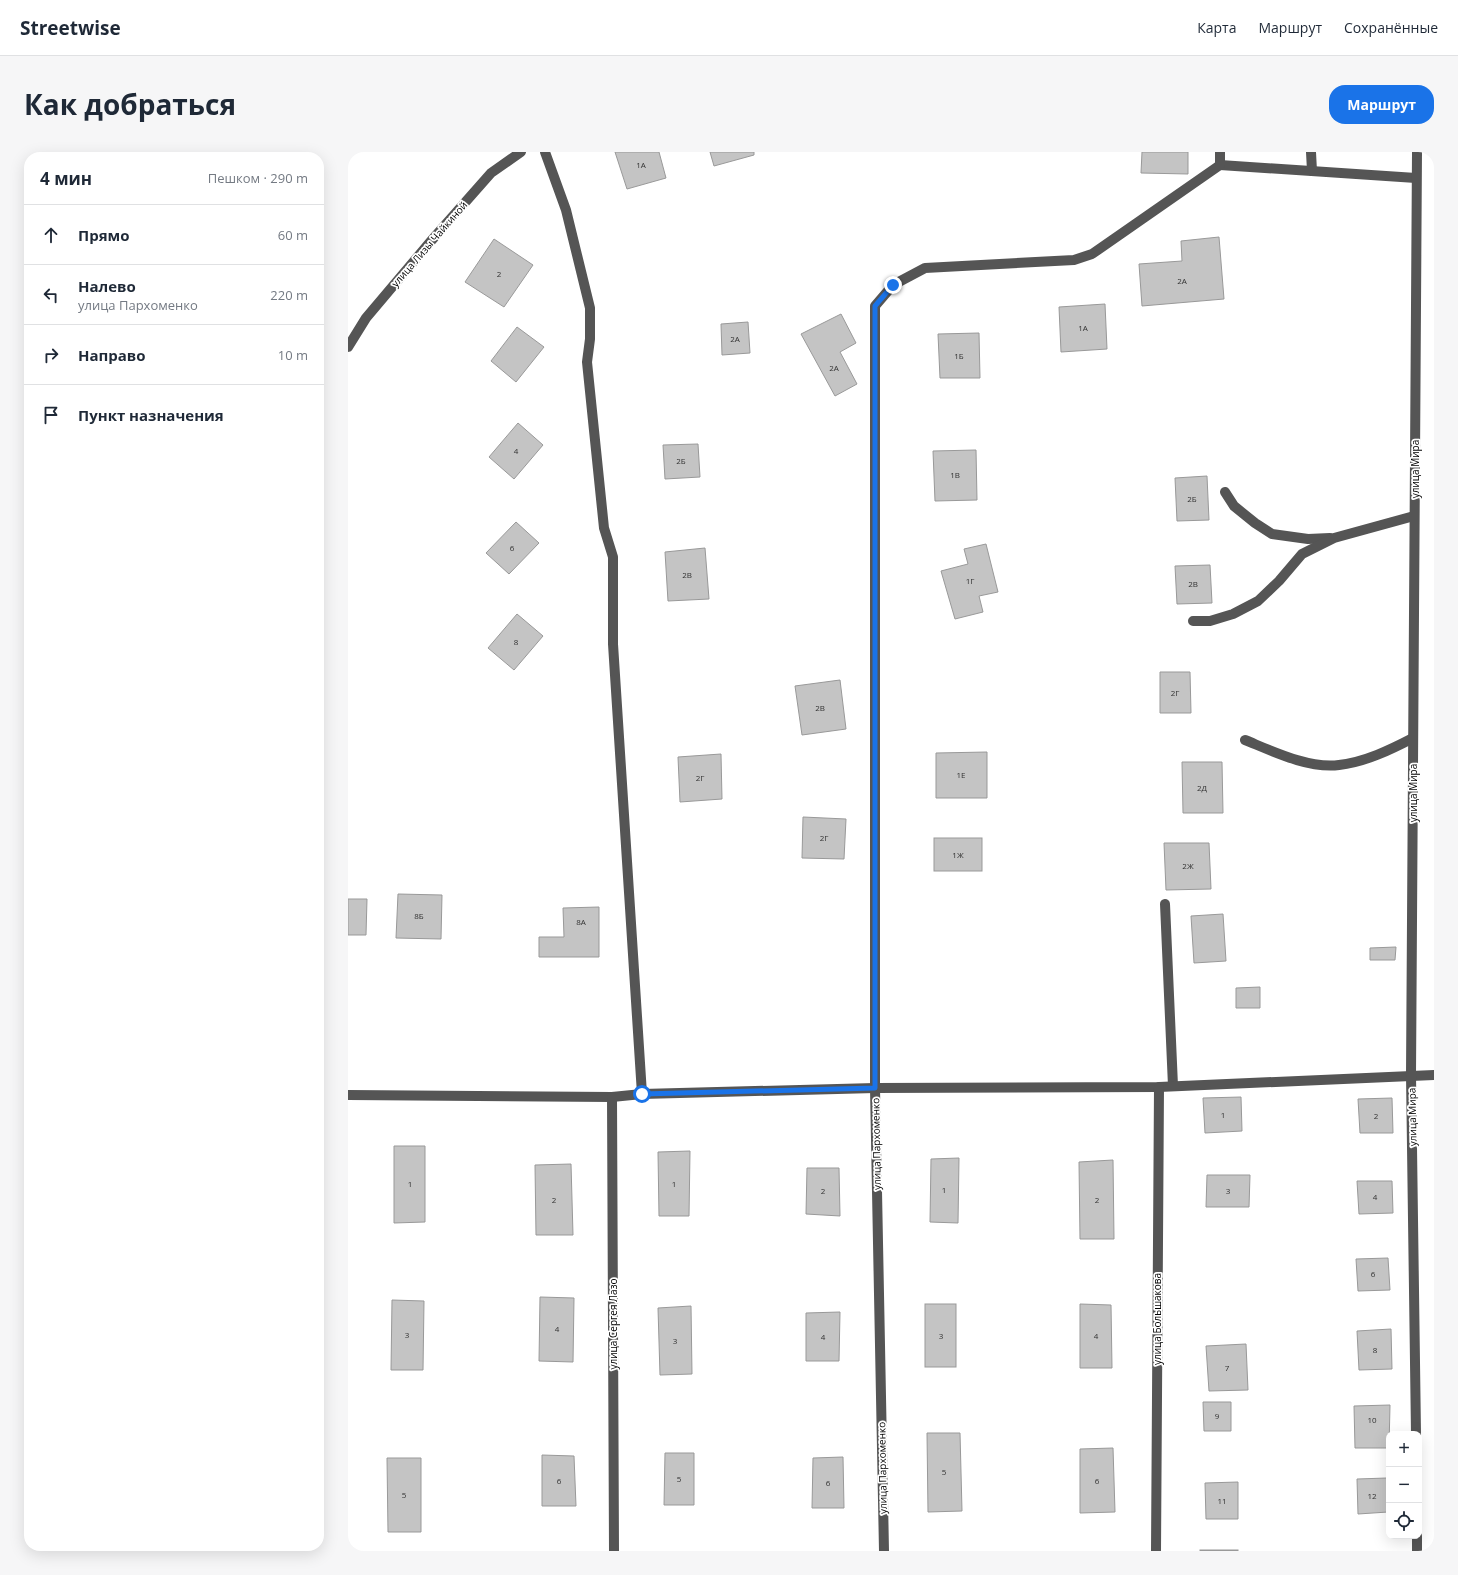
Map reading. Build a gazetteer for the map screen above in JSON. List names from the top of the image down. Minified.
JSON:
{"streets":{"street":["улица Лизы Чайкиной","улица Мира","улица Пархоменко","улица Большакова","улица Сергея Лазо"]},"house_numbers":["1А","2","2А","1А","2А","1Б","2А","4","2Б","1В","2Б","6","2В","1Г","2В","8","2Г","2В","1Е","2Г","2Д","2Г","1Ж","2Ж","8Б","8А","1","2","1","1","1","2","3","4","2","2","6","4","3","3","4","4","3","8","7","9","10","5","5","6","6","6","5","12","11"],"page":{"header":"Streetwise","nav":["Карта","Маршрут","Сохранённые"],"title":"Как добраться","buttons":"Маршрут","heading":["4 мин","Пешком · 290 m"],"list":[["Прямо","60 m"],["Налево","улица Пархоменко","220 m"],["Направо","10 m"],"Пункт назначения"],"map_buttons":["+","−"]}}
